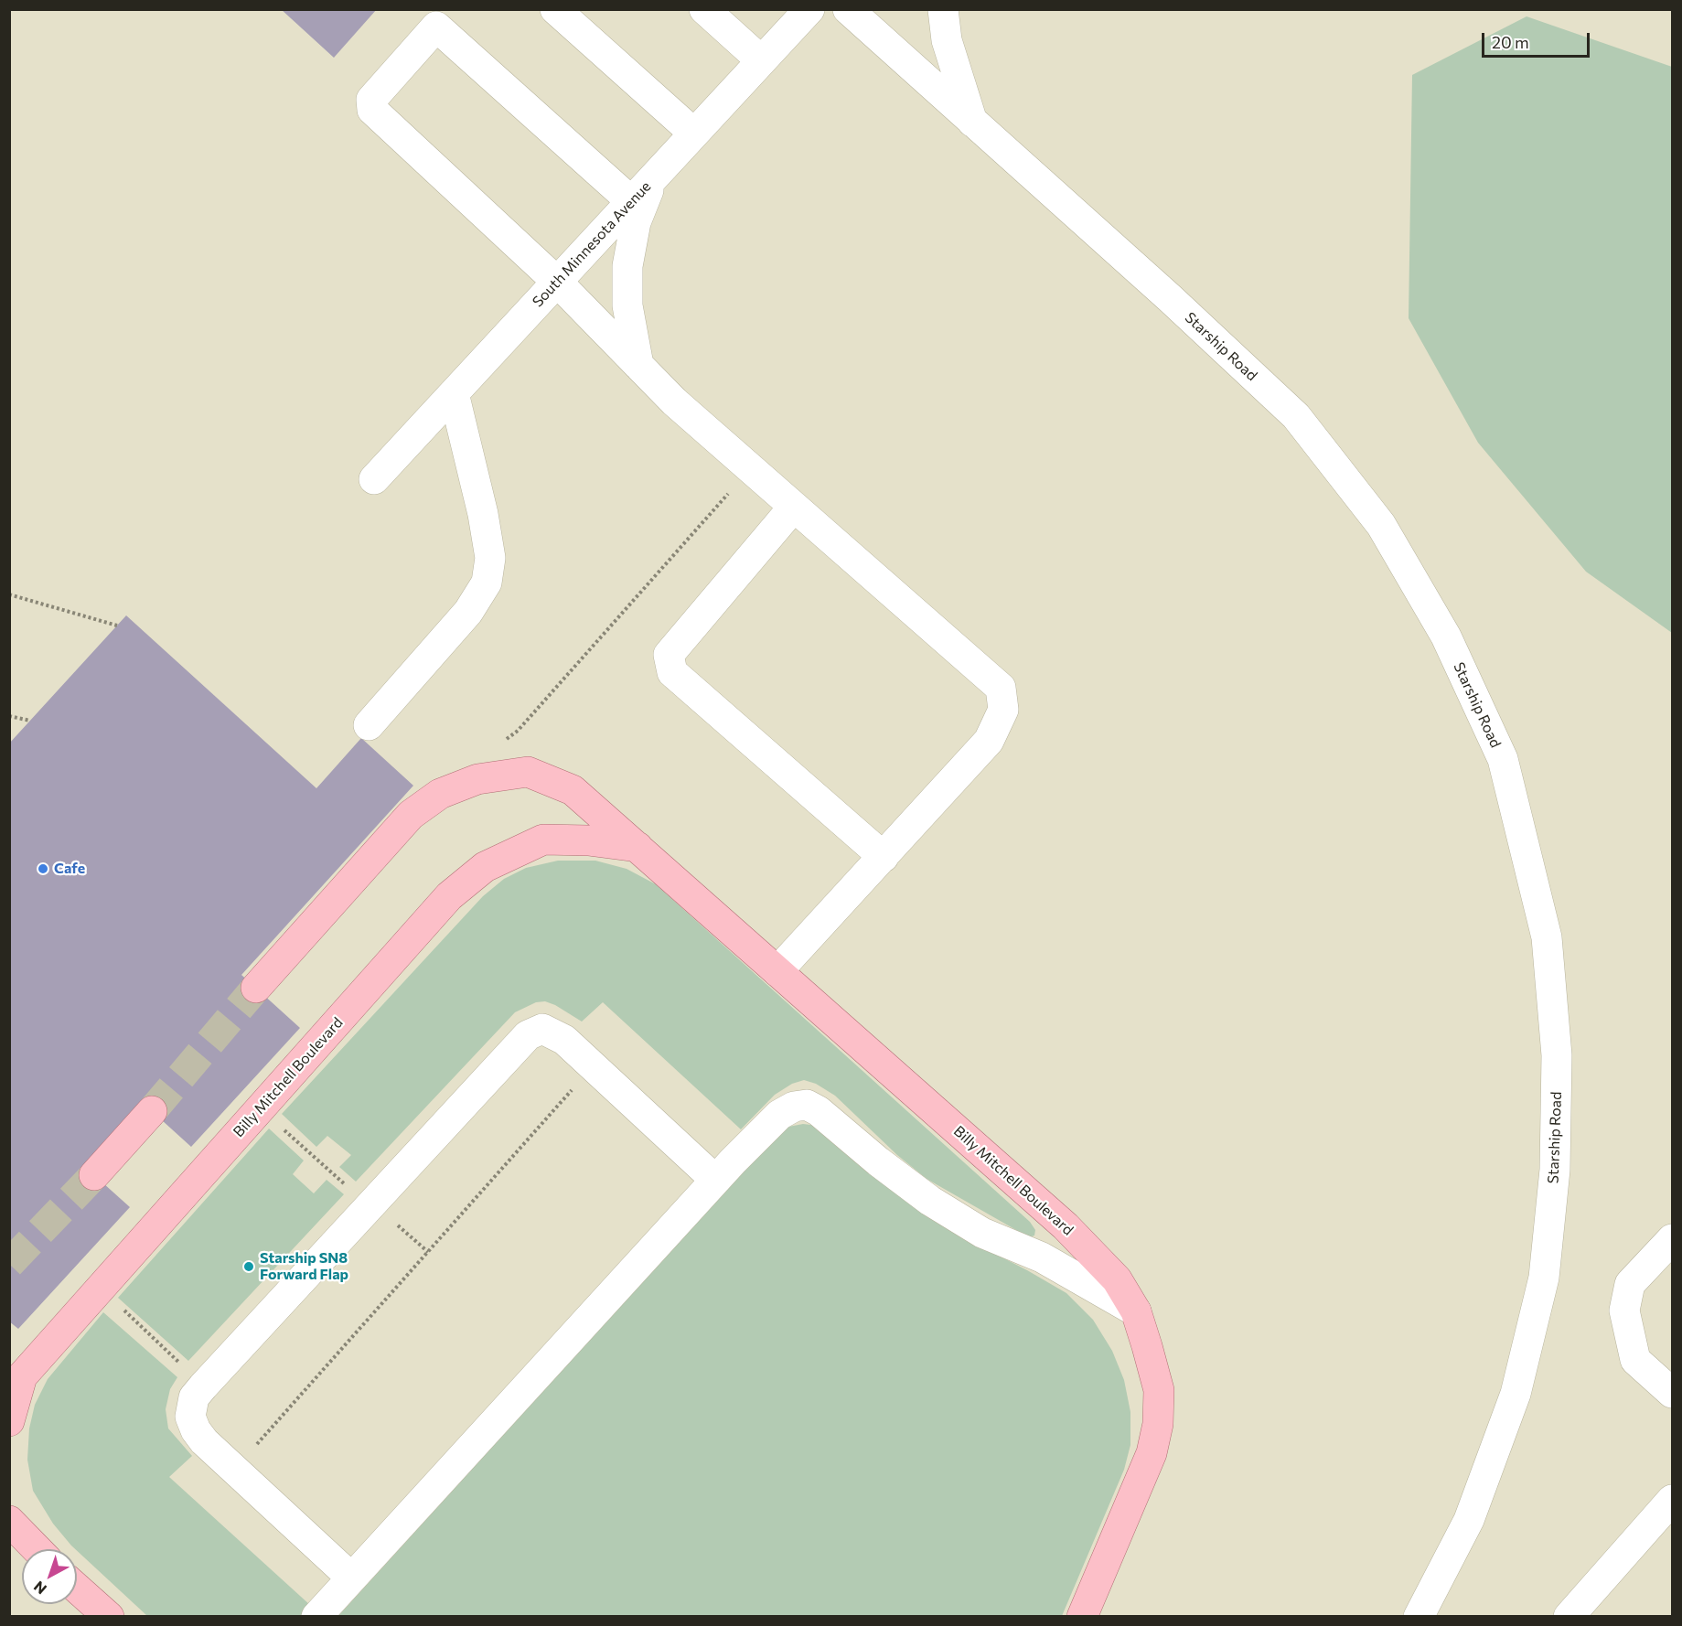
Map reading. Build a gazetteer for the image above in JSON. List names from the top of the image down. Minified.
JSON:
{"streets":{"main road":["Billy Mitchell Boulevard"],"street":["South Minnesota Avenue","Starship Road"]},"places":["Cafe","Starship SN8 Forward Flap"],"scale_bar":"20 m","north":"bottom left"}
